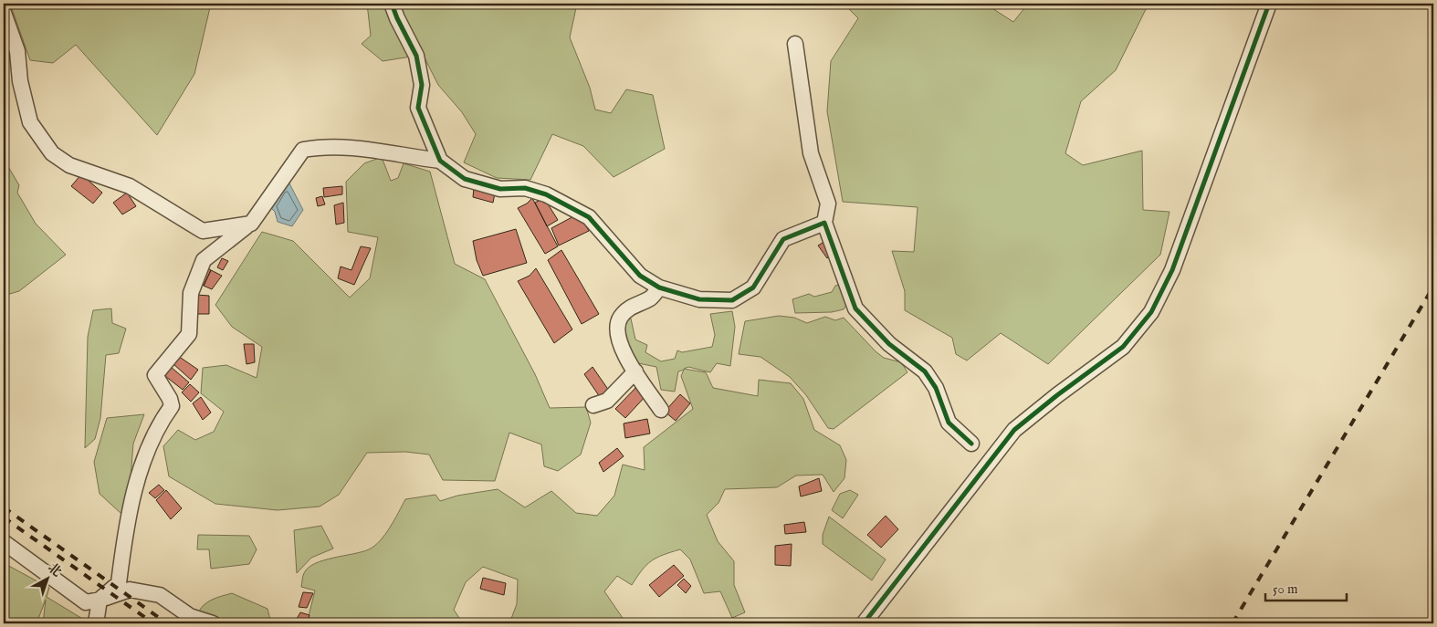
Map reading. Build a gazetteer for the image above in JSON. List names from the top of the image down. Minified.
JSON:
{"scale_bar":"50 m","north":"top right"}
